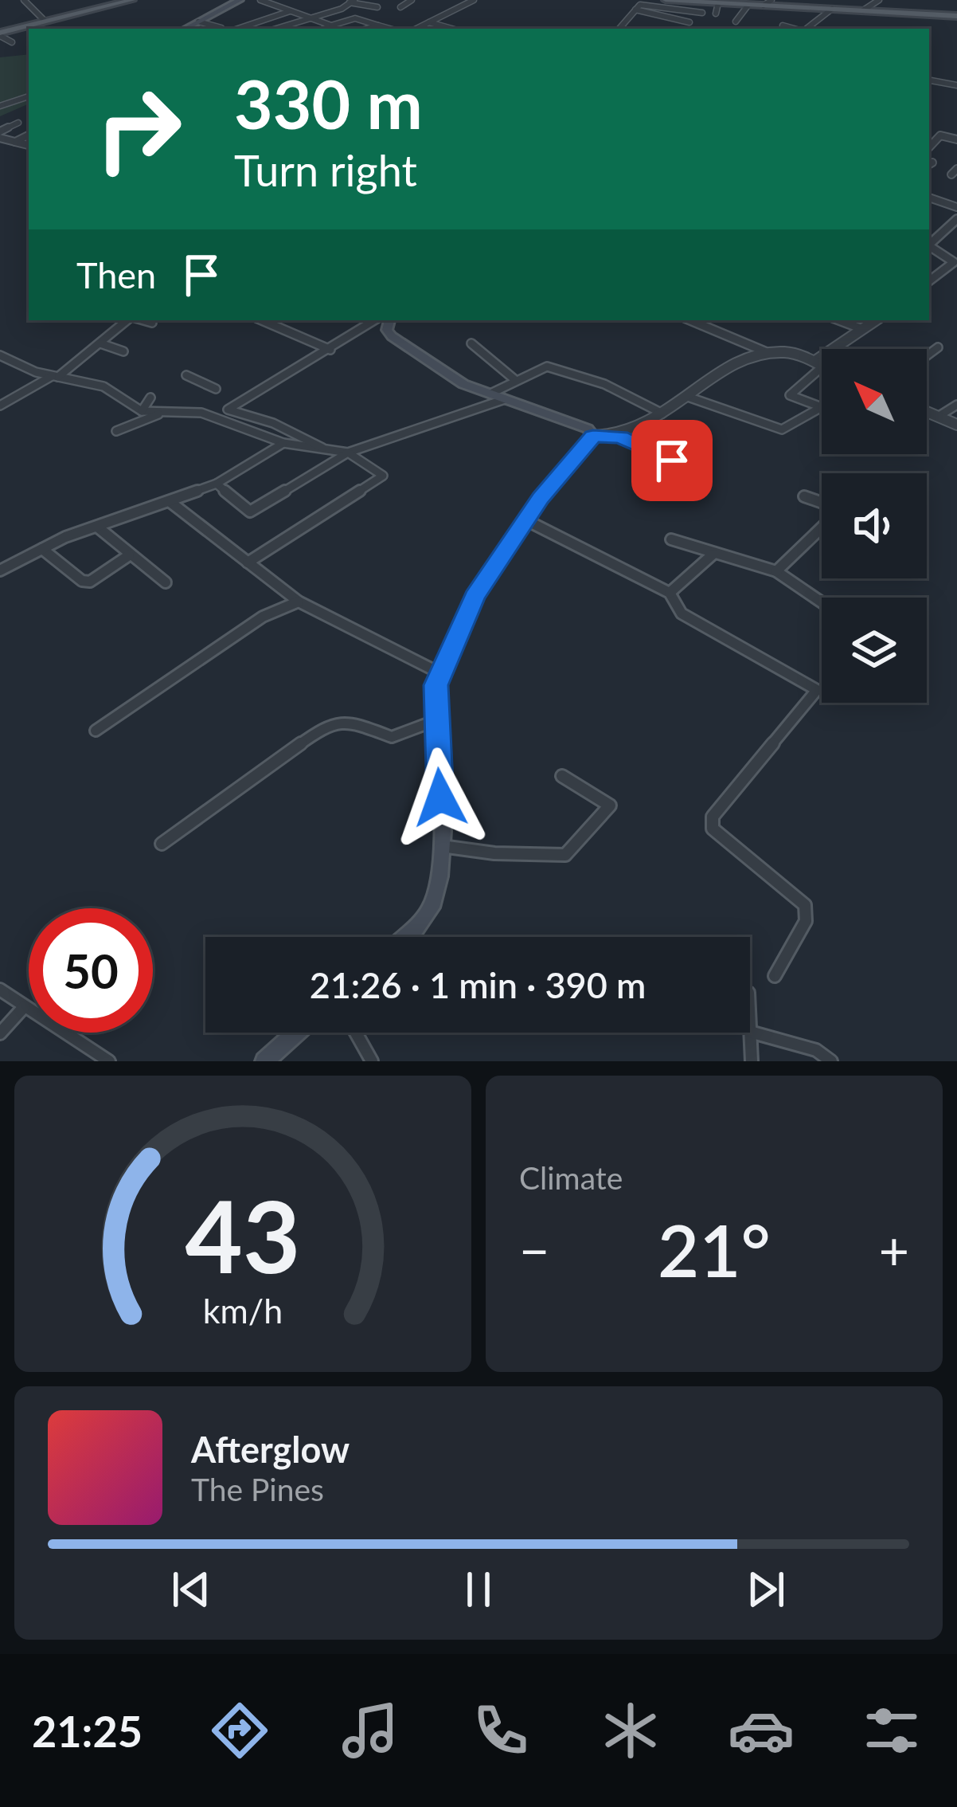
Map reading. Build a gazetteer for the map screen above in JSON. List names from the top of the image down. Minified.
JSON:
{"north":"top left","page":{"turn":["330 m","Turn right"],"then":"Then","limit":"50","trip":"21:26 · 1 min · 390 m","tile":"Climate","heat":["−","21°","+"],"song":["Afterglow","The Pines"],"tabs":"21:25","gauge":["43","km/h"]}}
